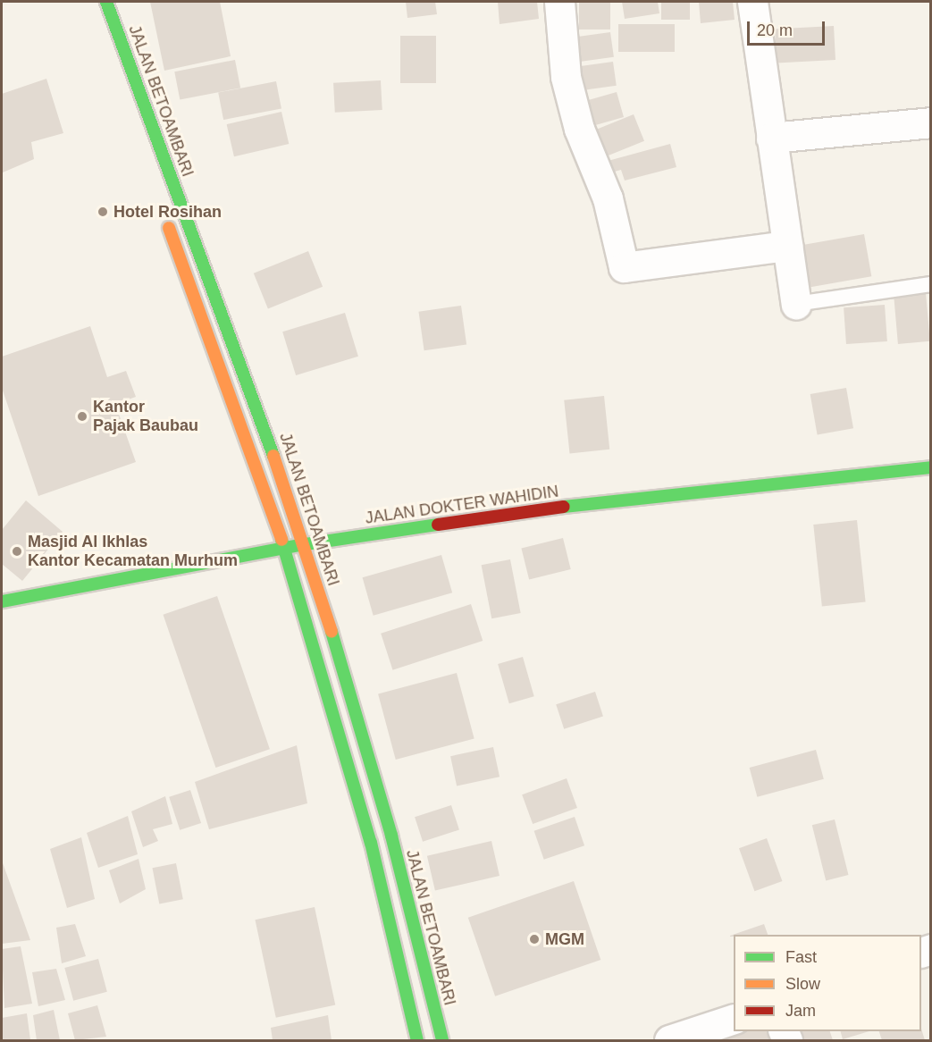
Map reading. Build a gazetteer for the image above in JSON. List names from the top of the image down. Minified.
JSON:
{"streets":{"main road":["JALAN BETOAMBARI","JALAN DOKTER WAHIDIN"]},"crossings":[["JALAN BETOAMBARI","JALAN DOKTER WAHIDIN"]],"places":["Hotel Rosihan","Kantor Pajak Baubau","Masjid Al Ikhlas Kantor Kecamatan Murhum","MGM"],"legend":["Fast","Slow","Jam"],"scale_bar":"20 m"}
